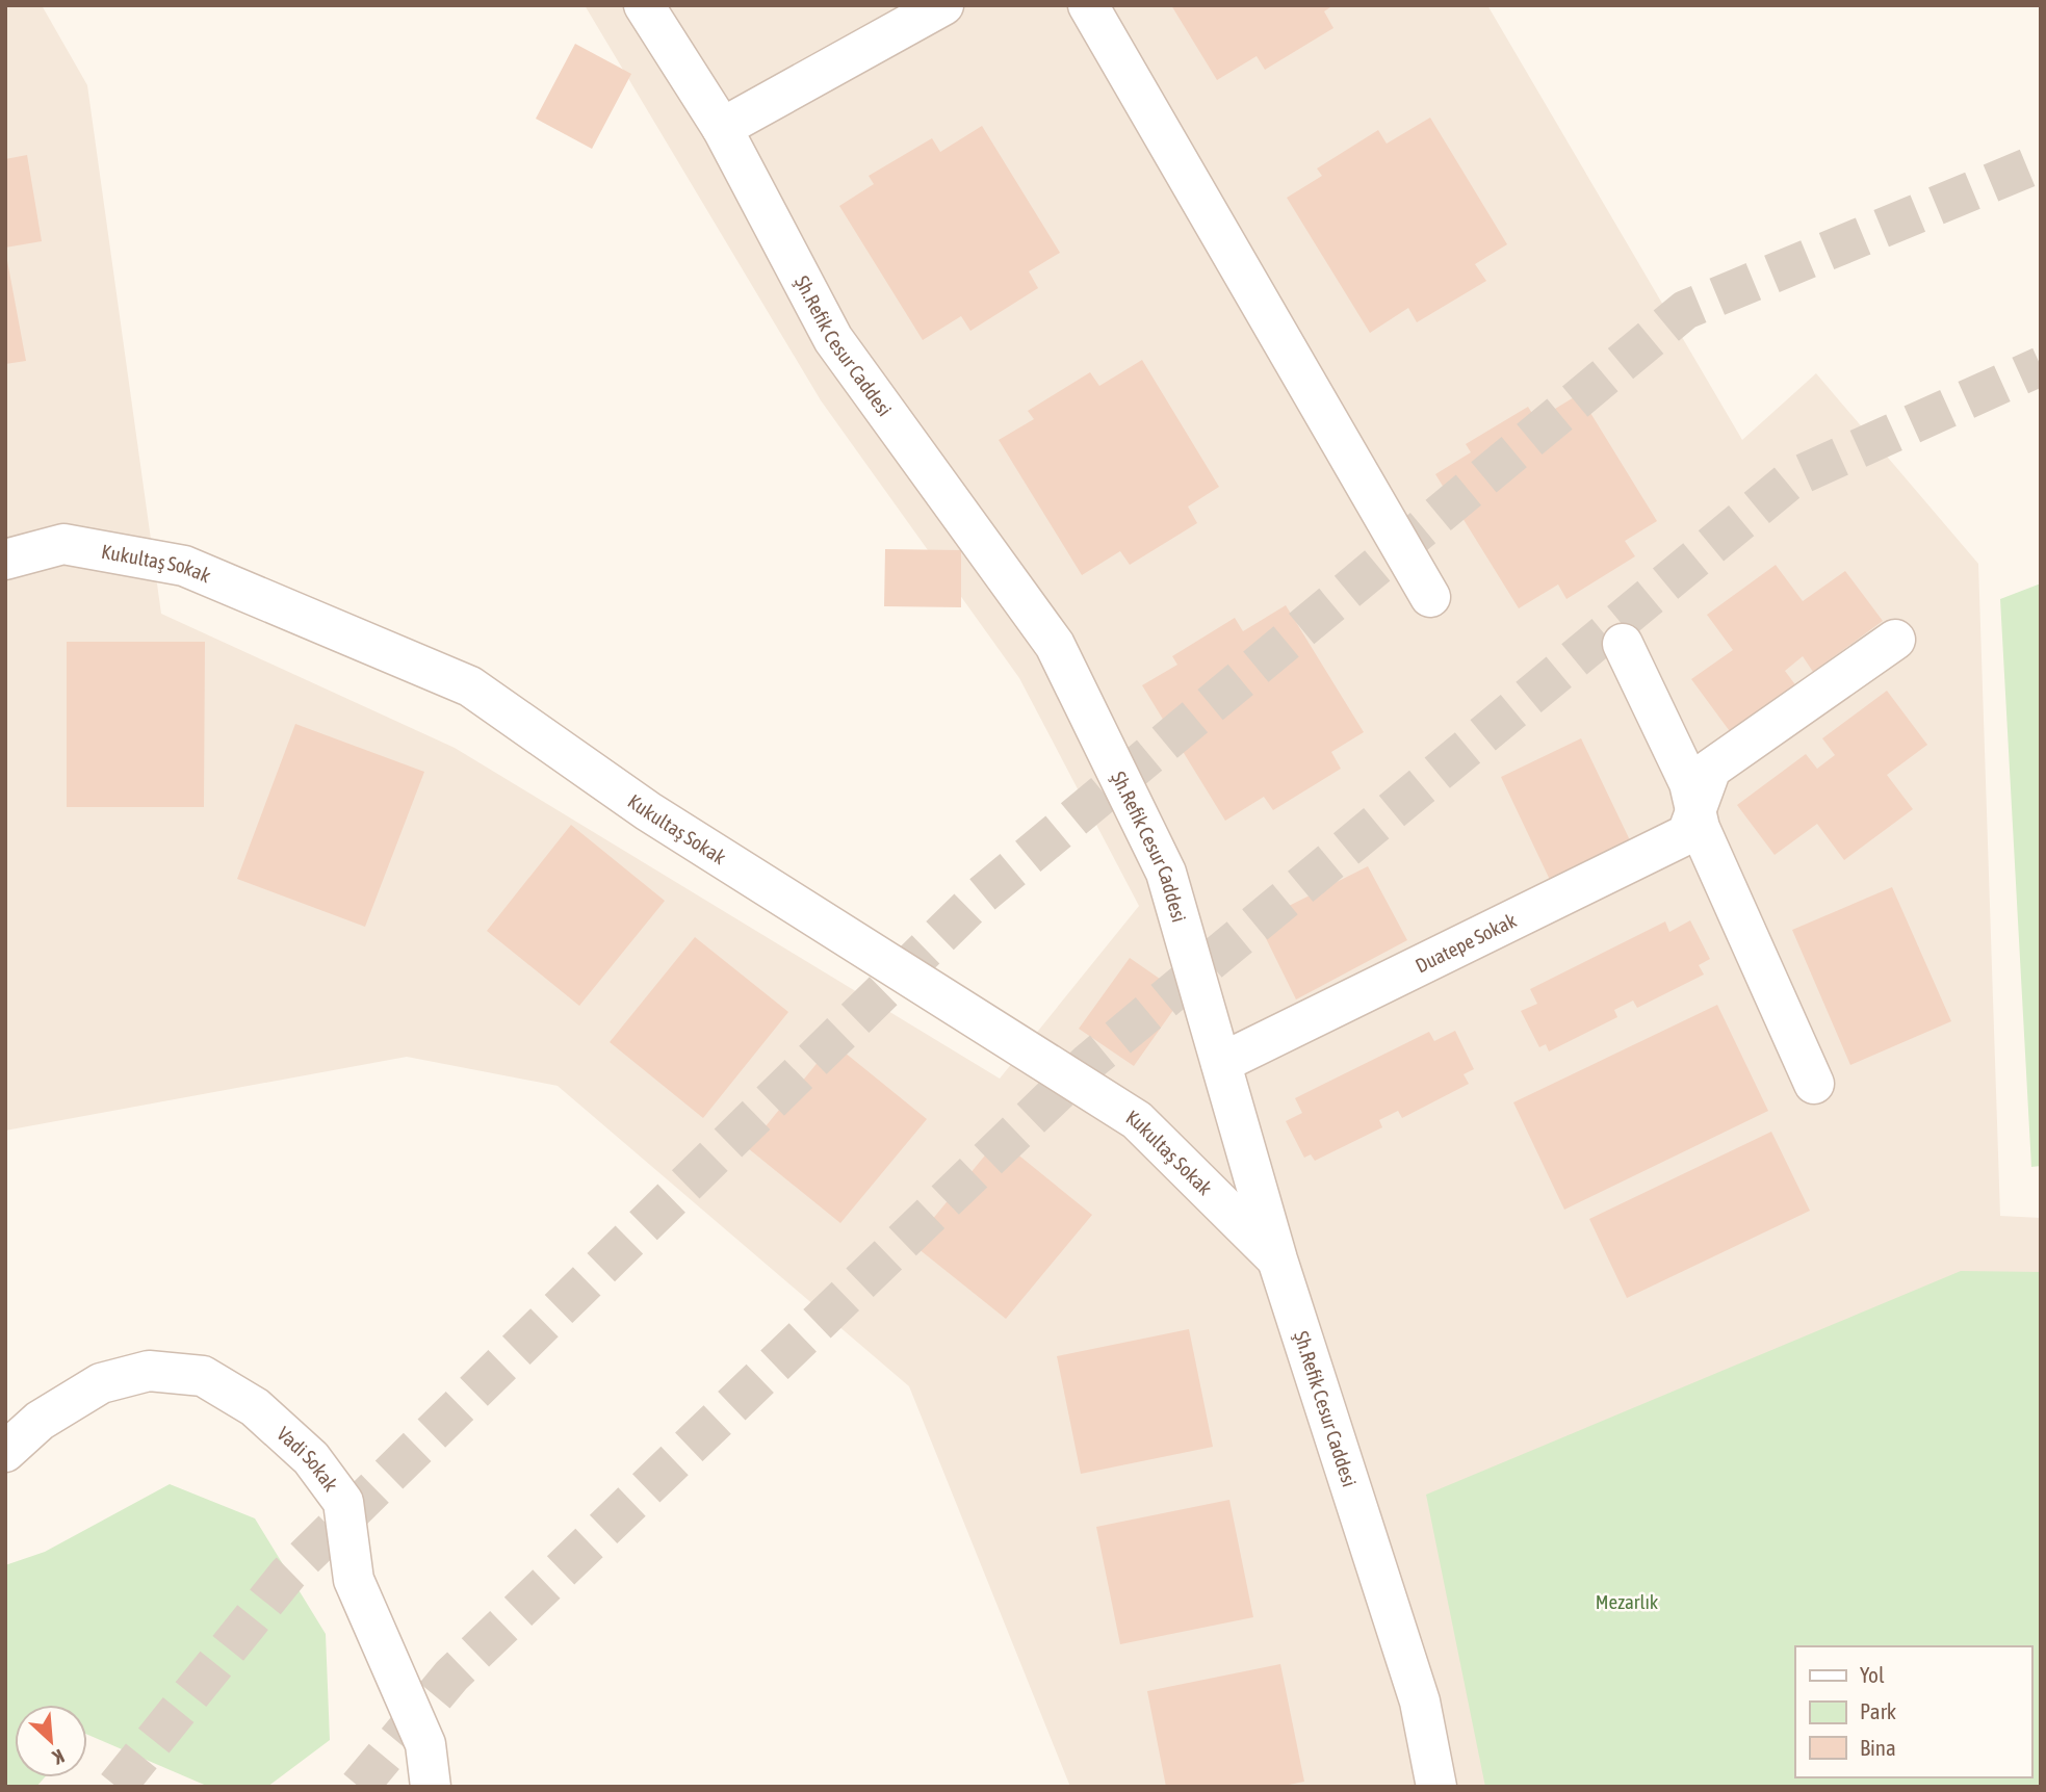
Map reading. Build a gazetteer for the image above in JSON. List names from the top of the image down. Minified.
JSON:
{"streets":{"street":["Şh.Refik Cesur Caddesi","Kukultaş Sokak","Duatepe Sokak","Vadi Sokak"]},"crossings":[["Şh.Refik Cesur Caddesi","Kukultaş Sokak"],["Şh.Refik Cesur Caddesi","Duatepe Sokak"]],"parks":["Mezarlık"],"legend":["Yol","Park","Bina"],"north":"bottom right"}
